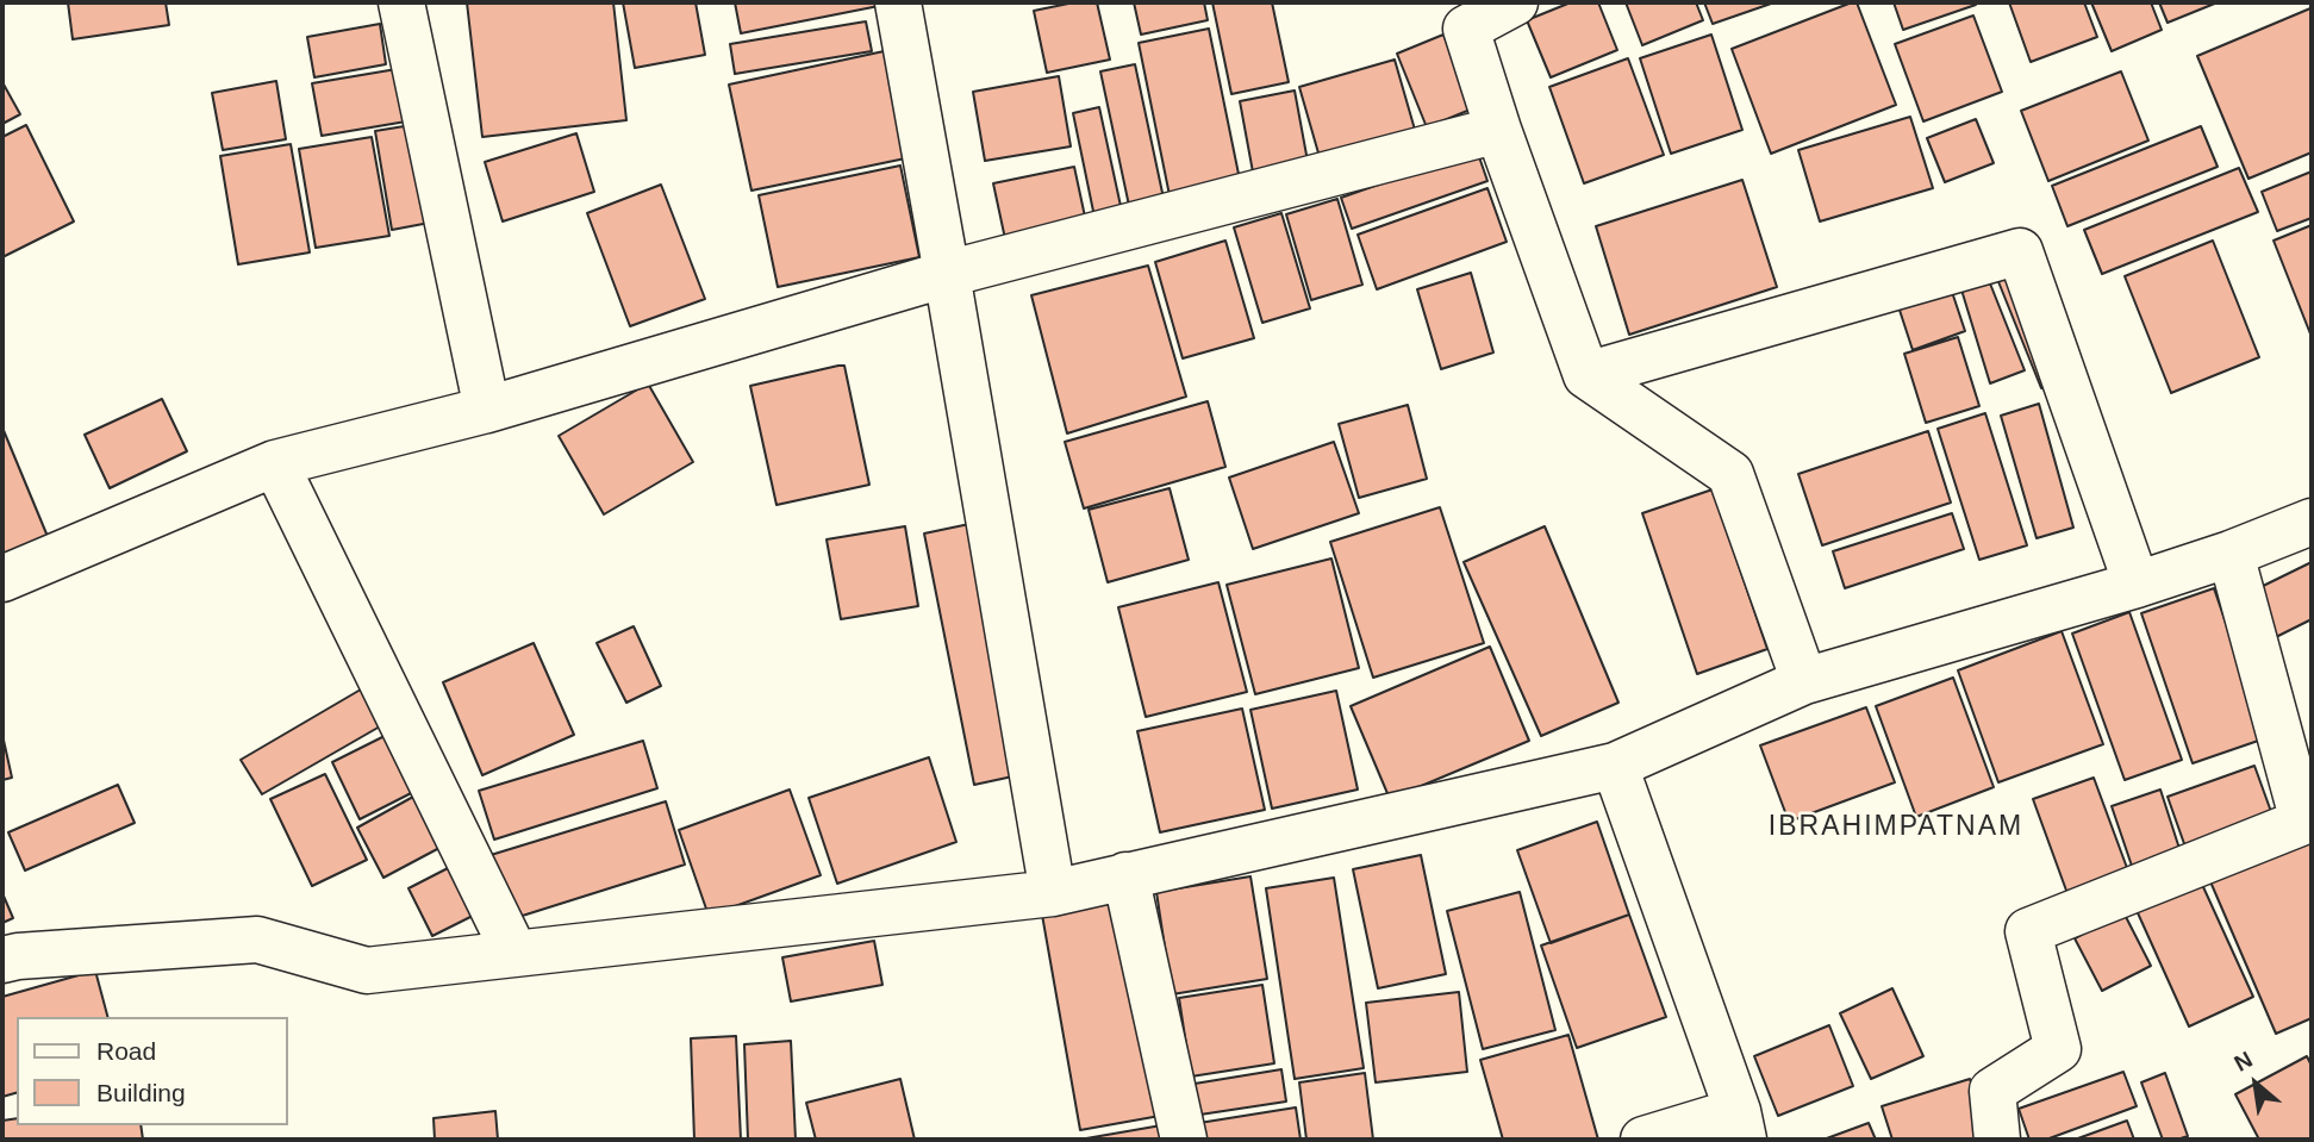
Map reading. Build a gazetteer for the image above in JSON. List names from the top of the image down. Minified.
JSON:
{"districts":["IBRAHIMPATNAM"],"legend":["Road","Building"],"north":"top left"}
